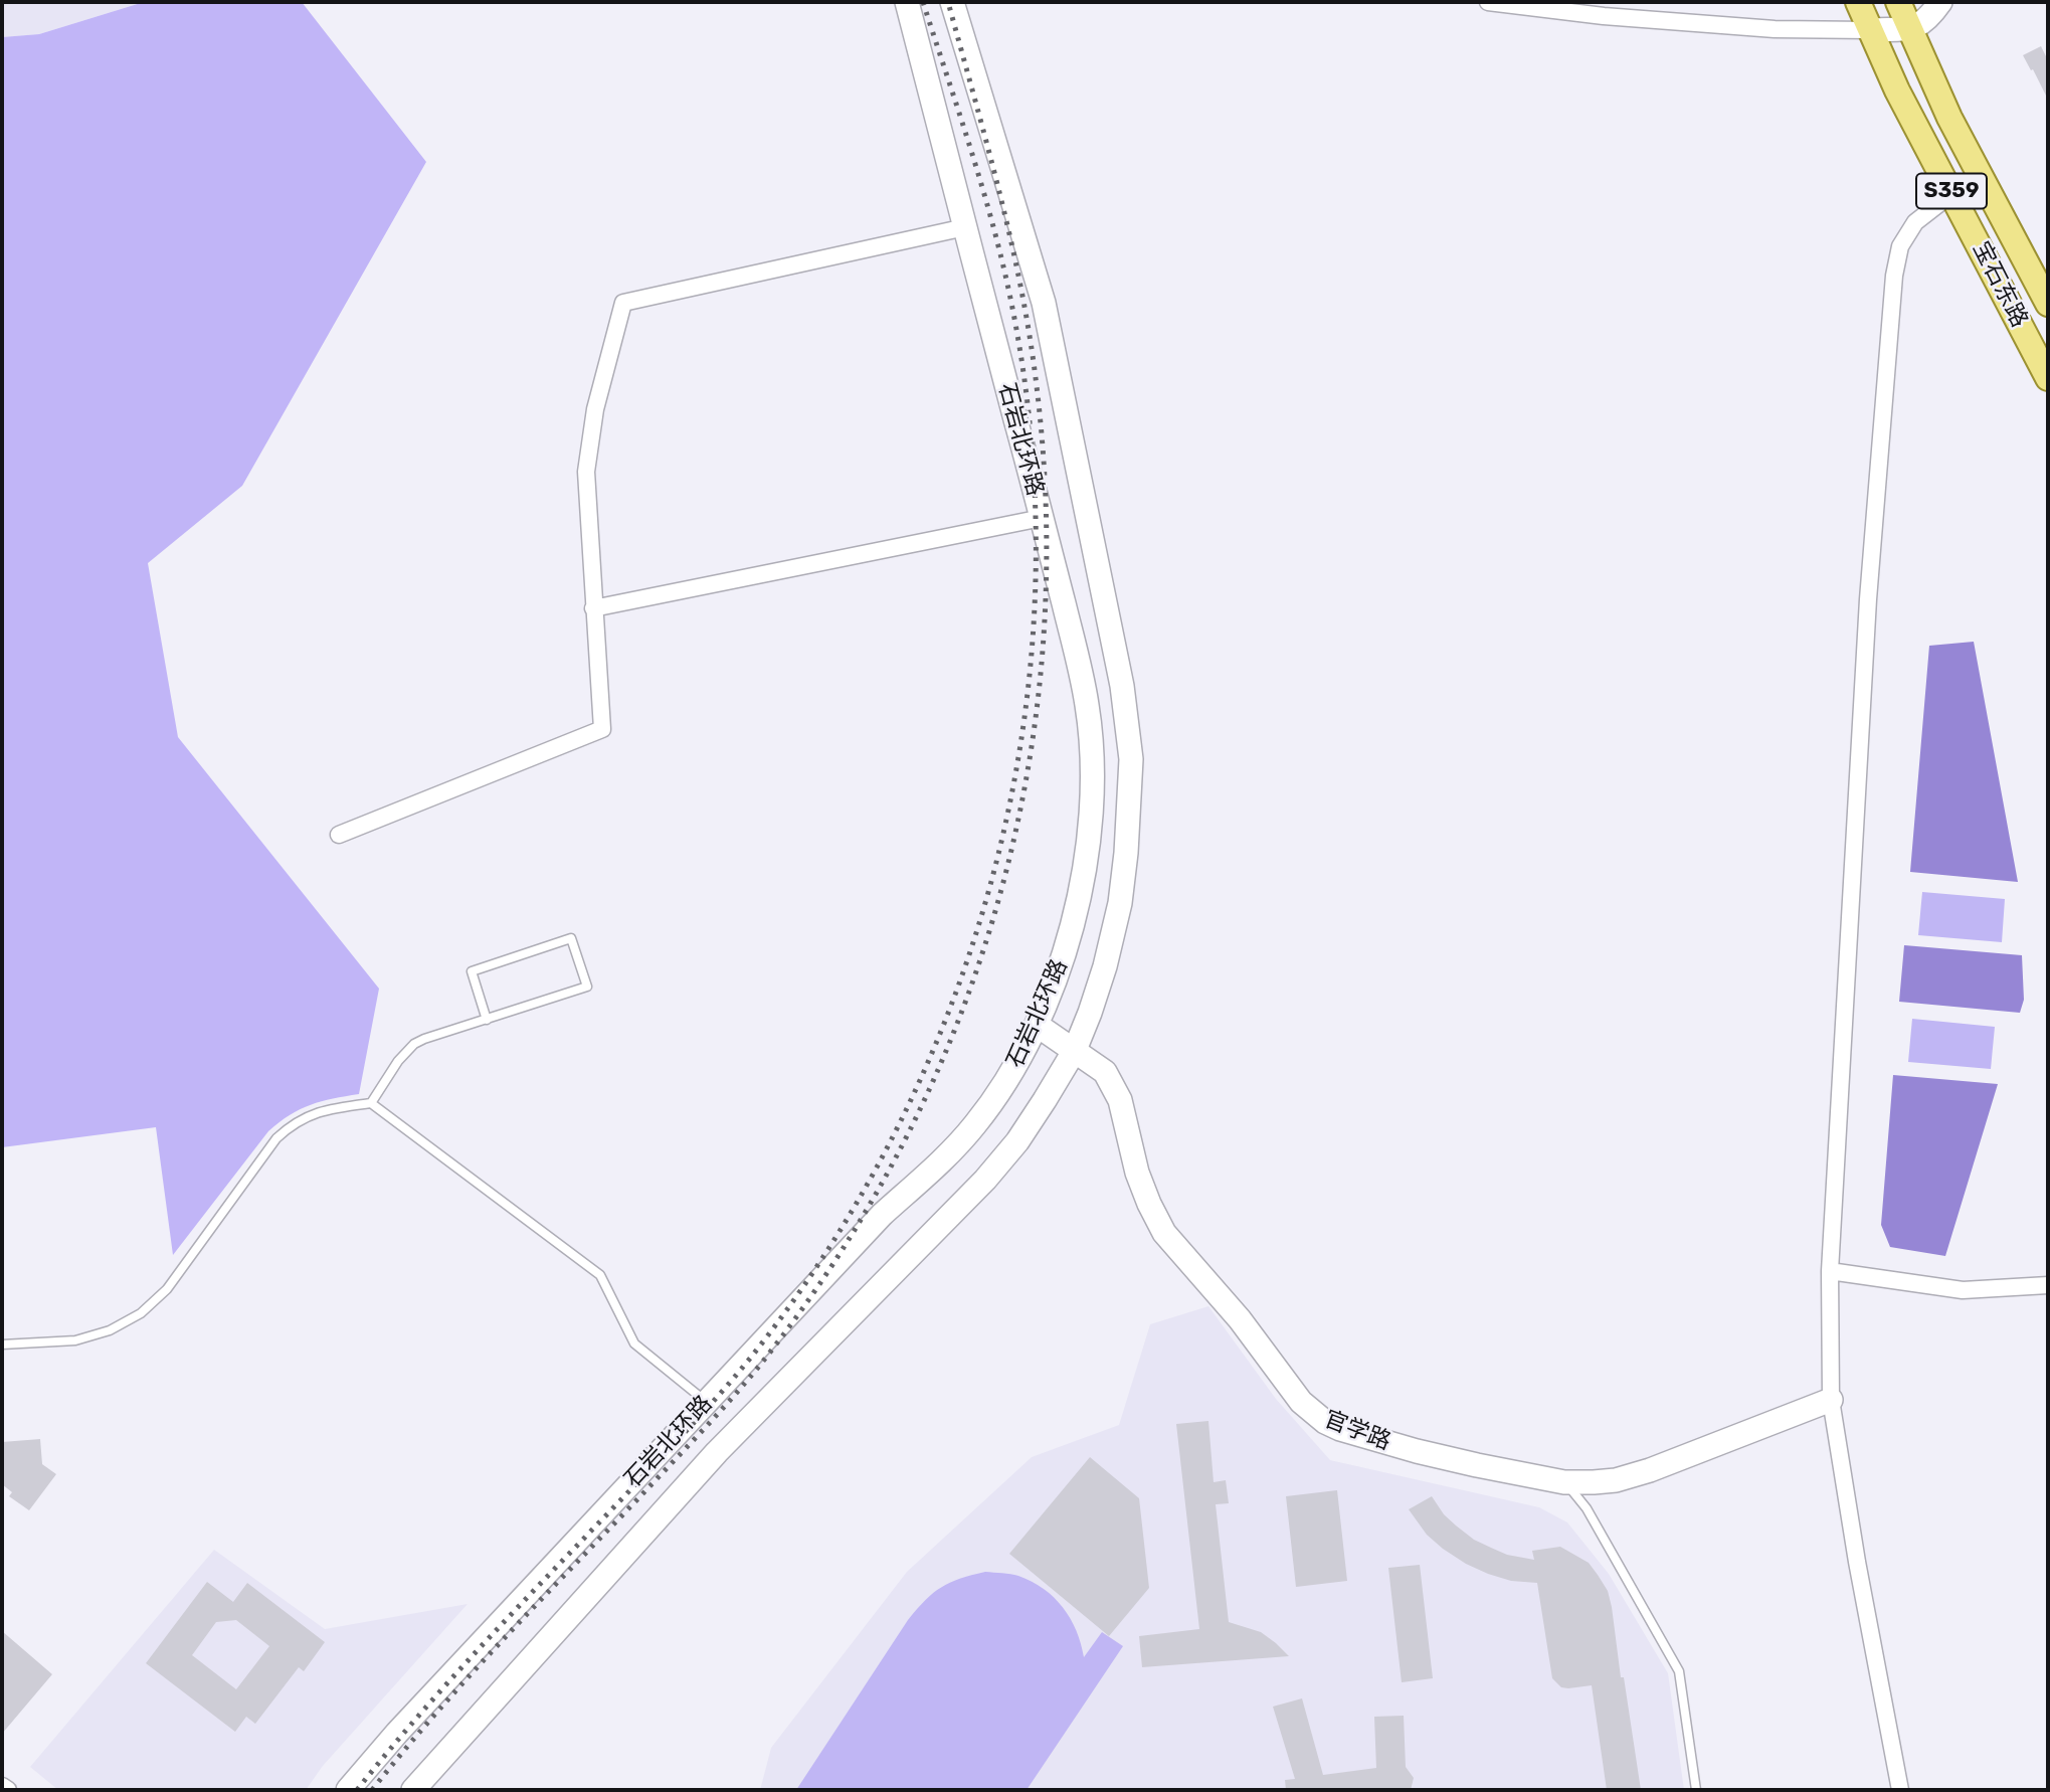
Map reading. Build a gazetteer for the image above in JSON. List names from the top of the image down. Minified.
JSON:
{"streets":{"main road":["S359","宝石东路","石岩北环路","官学路"]},"crossings":[["石岩北环路","官学路"]]}
